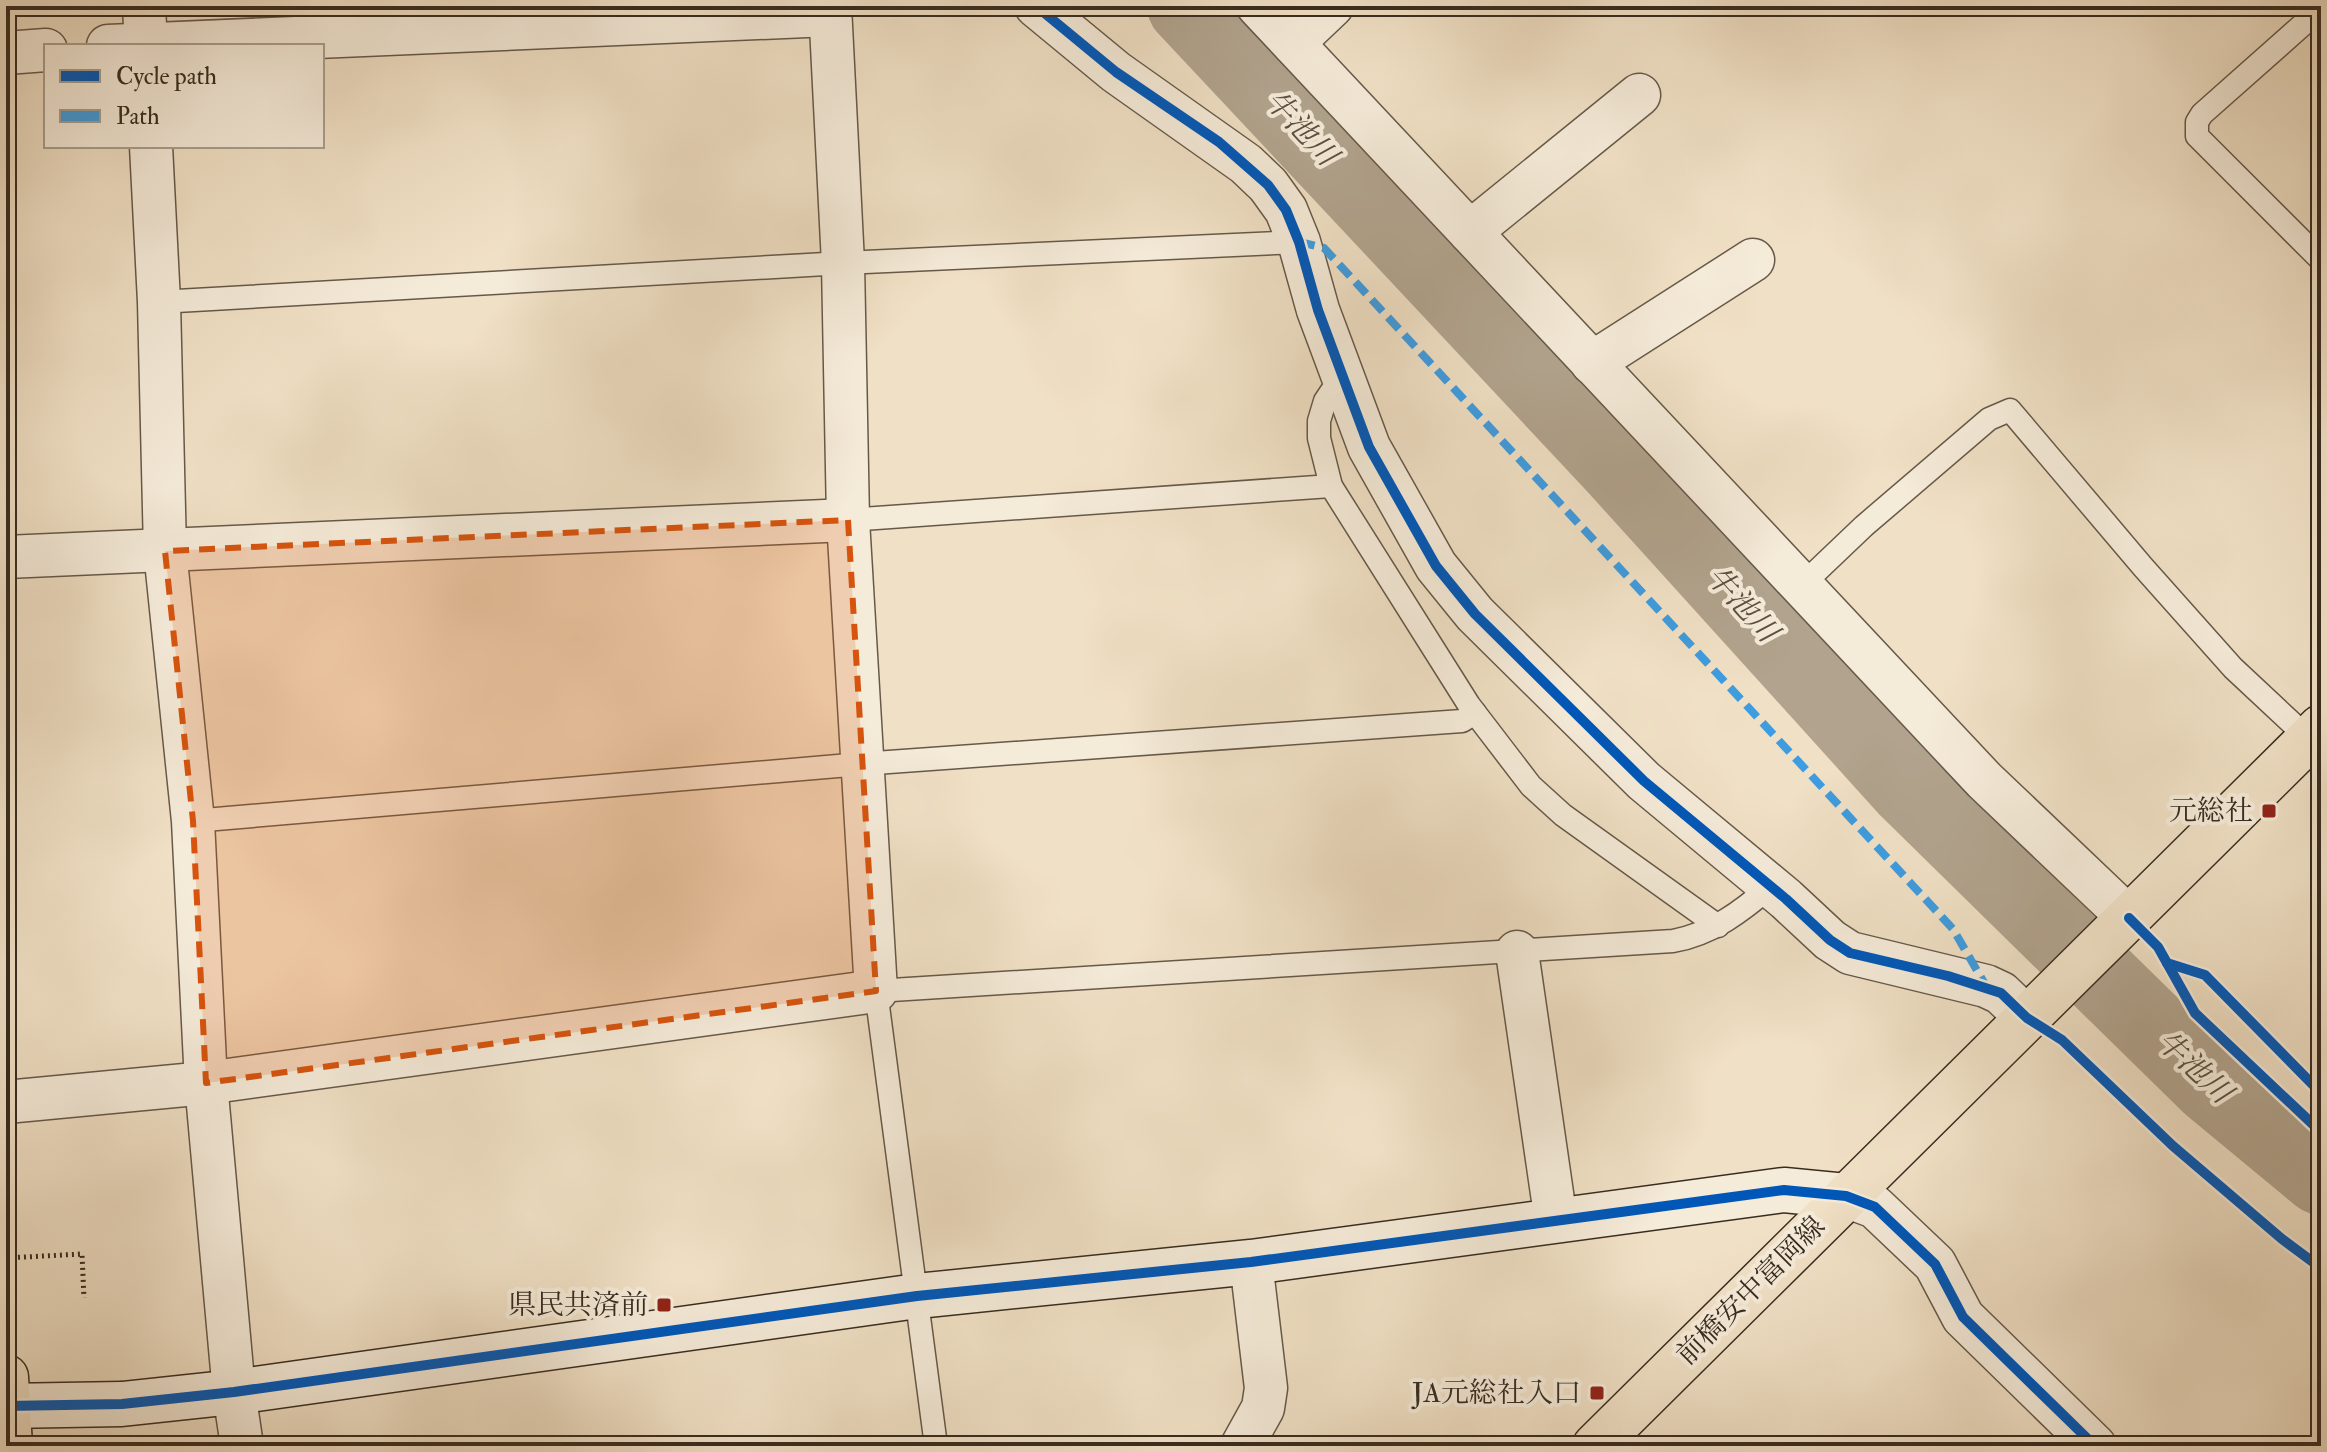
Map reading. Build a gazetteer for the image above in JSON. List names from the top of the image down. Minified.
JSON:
{"streets":{"main road":["前橋安中富岡線"]},"water":["牛池川"],"places":{"transit":["元総社","県民共済前","JA元総社入口"]},"legend":["Cycle path","Path"]}
